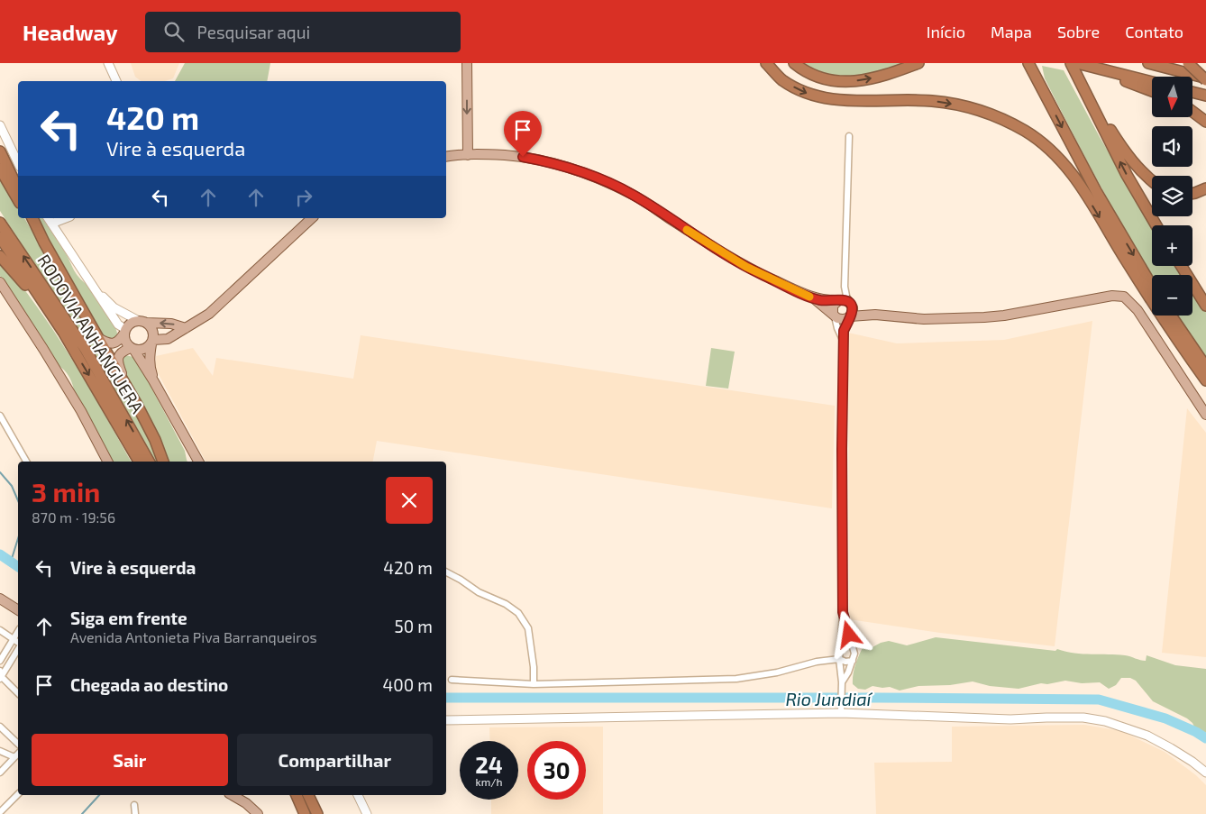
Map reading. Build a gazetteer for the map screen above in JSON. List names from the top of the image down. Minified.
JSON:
{"streets":{"highway":["RODOVIA ANHANGUERA"]},"water":["Rio Jundiaí"],"north":"bottom","page":{"header":"Headway","search":"Pesquisar aqui","nav":["Início","Mapa","Sobre","Contato"],"map_buttons":["+","−"],"turn":["420 m","Vire à esquerda"],"heading":["3 min","870 m · 19:56"],"list":[{"name":"Vire à esquerda","value":"420 m"},{"name":"Siga em frente","note":"Avenida Antonieta Piva Barranqueiros","value":"50 m"},{"name":"Chegada ao destino","value":"400 m"}],"buttons":["Sair","Compartilhar"],"speed":"24 km/h","limit":"30"}}
